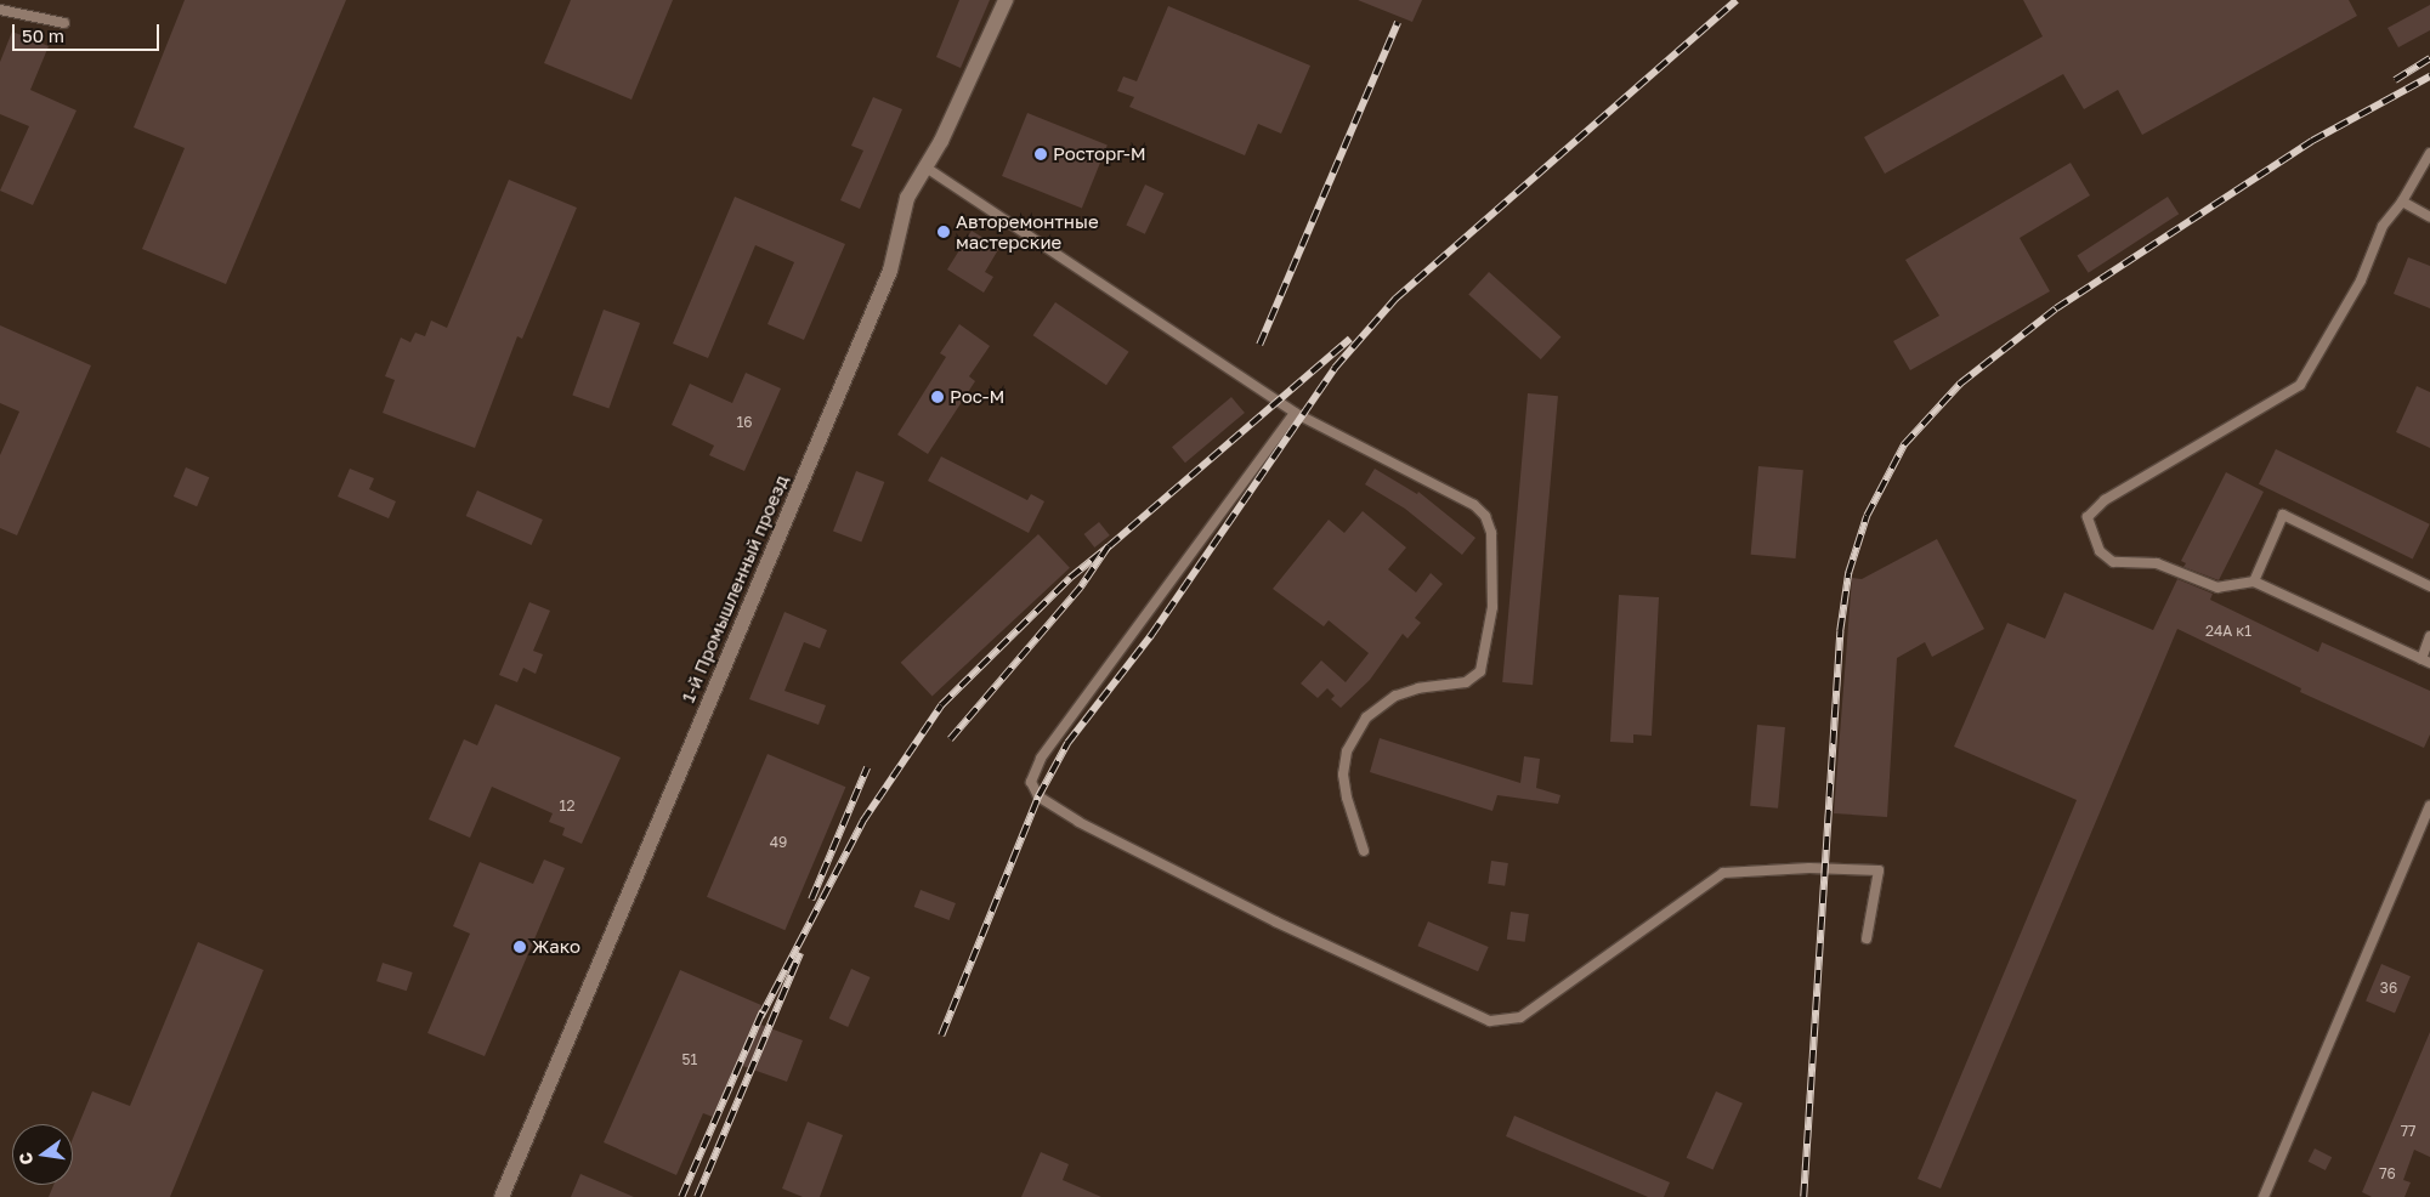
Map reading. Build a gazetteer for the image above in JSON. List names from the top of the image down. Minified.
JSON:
{"streets":{"street":["1-й Промышленный проезд"]},"places":["Росторг-М","Авторемонтные мастерские","Рос-М","Жако"],"house_numbers":["16","24А к1","12","49","36","51","77","76"],"scale_bar":"50 m","north":"left"}
